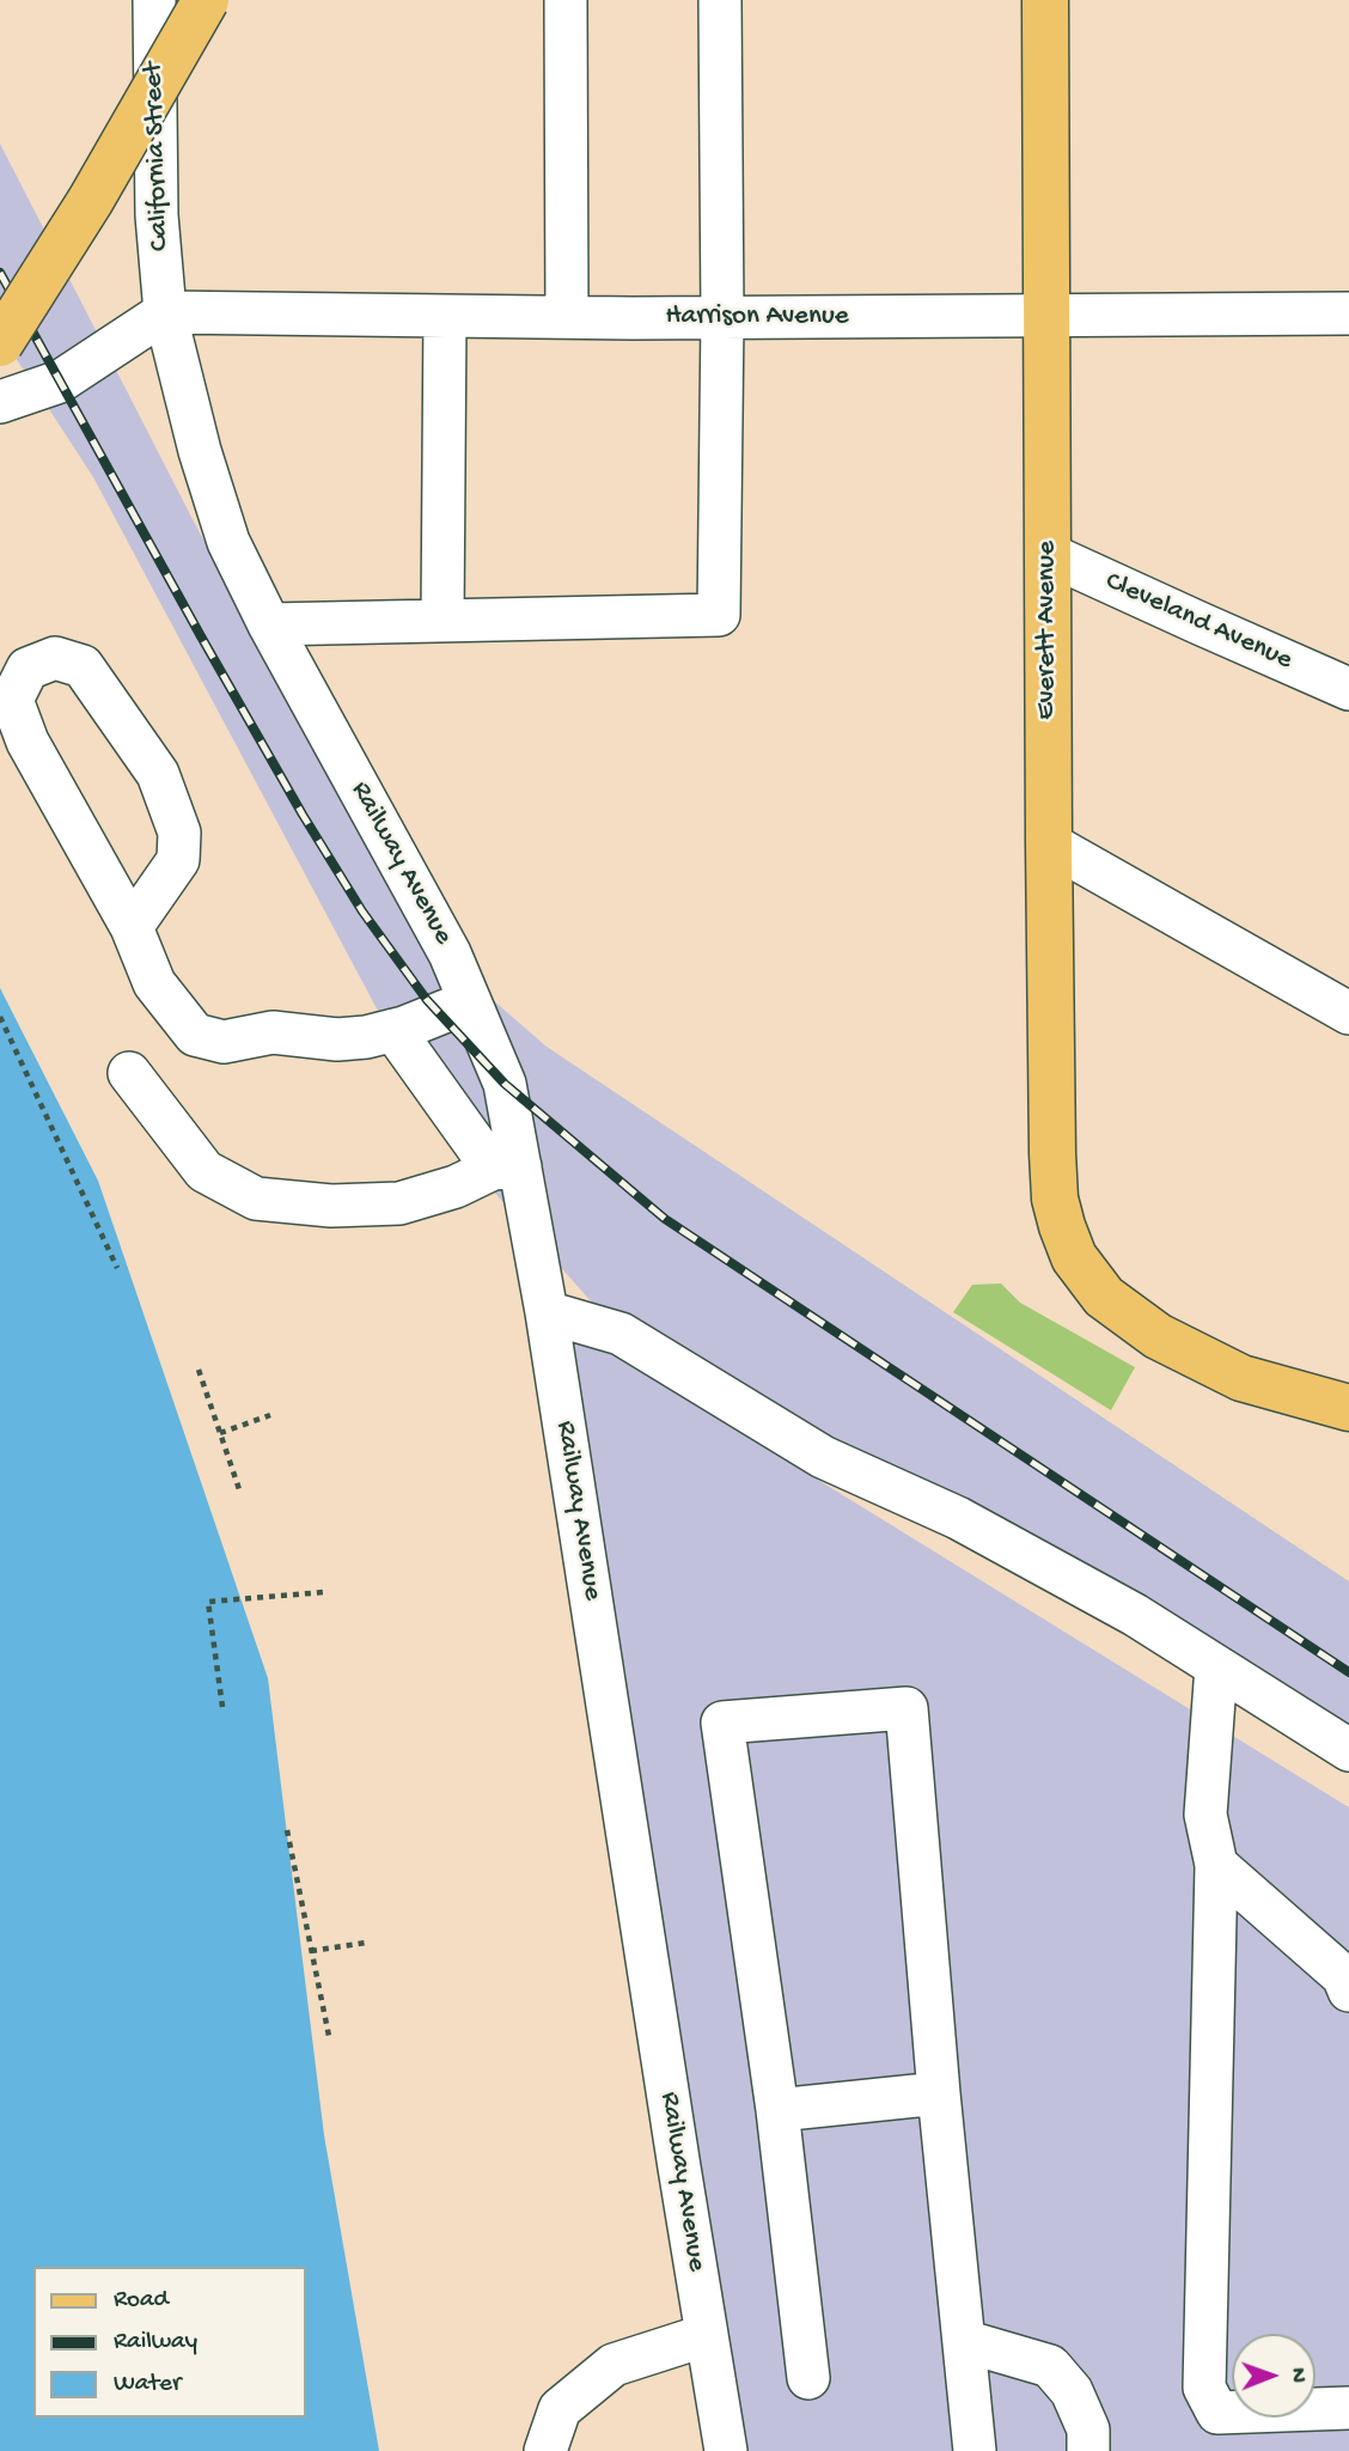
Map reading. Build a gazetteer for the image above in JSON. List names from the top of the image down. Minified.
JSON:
{"streets":{"main road":["Everett Avenue"],"street":["California Street","Harrison Avenue","Cleveland Avenue","Railway Avenue"]},"crossings":[["California Street","Harrison Avenue"],["California Street","Railway Avenue"],["Harrison Avenue","Everett Avenue"],["Harrison Avenue","Railway Avenue"],["Cleveland Avenue","Everett Avenue"]],"legend":["Road","Railway","Water"],"north":"right"}
